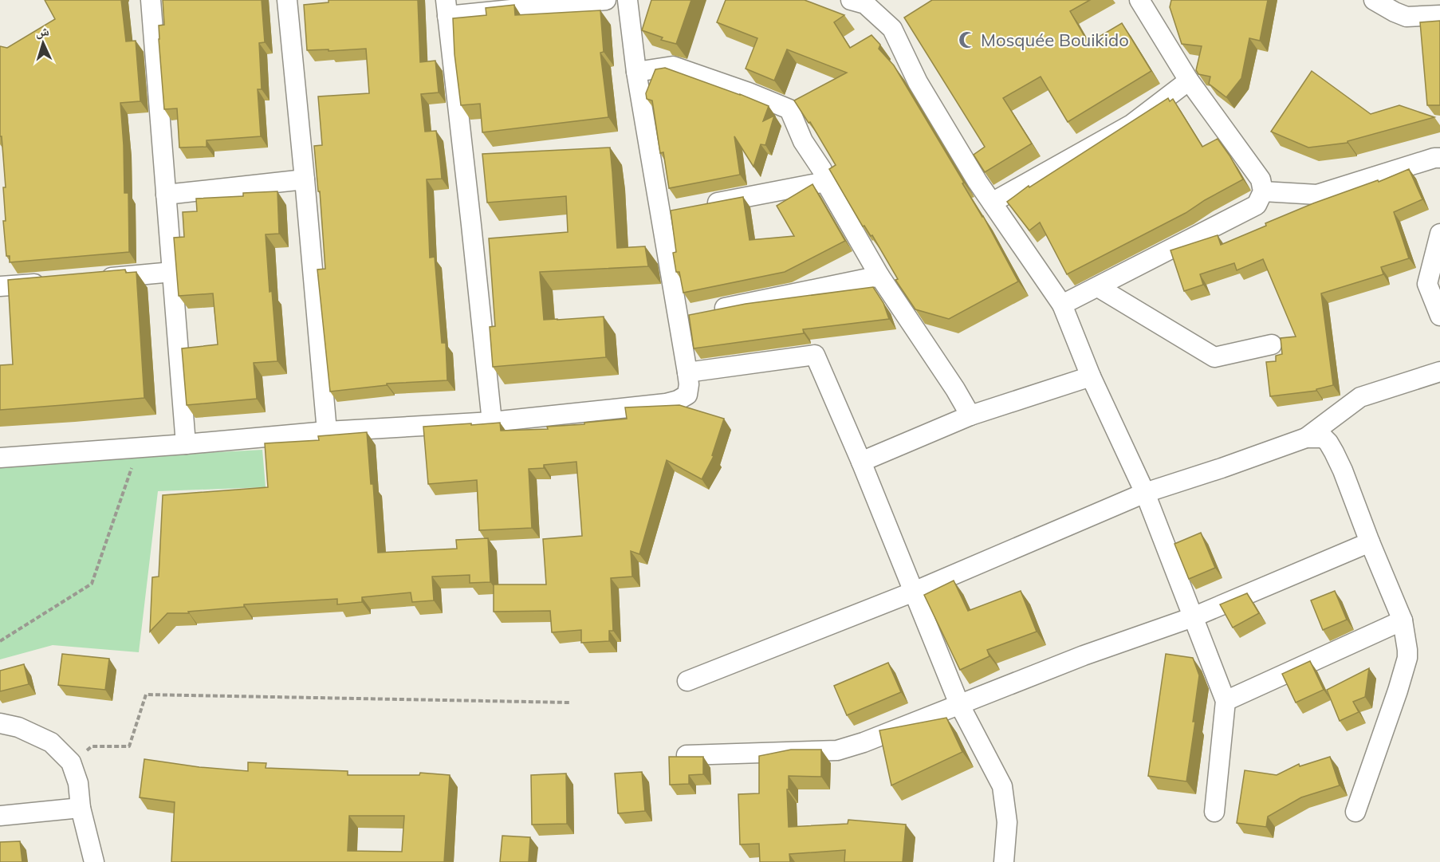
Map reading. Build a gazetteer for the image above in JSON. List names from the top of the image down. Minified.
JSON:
{"places":{"mosque":["Mosquée Bouikido"]},"north":"top"}
